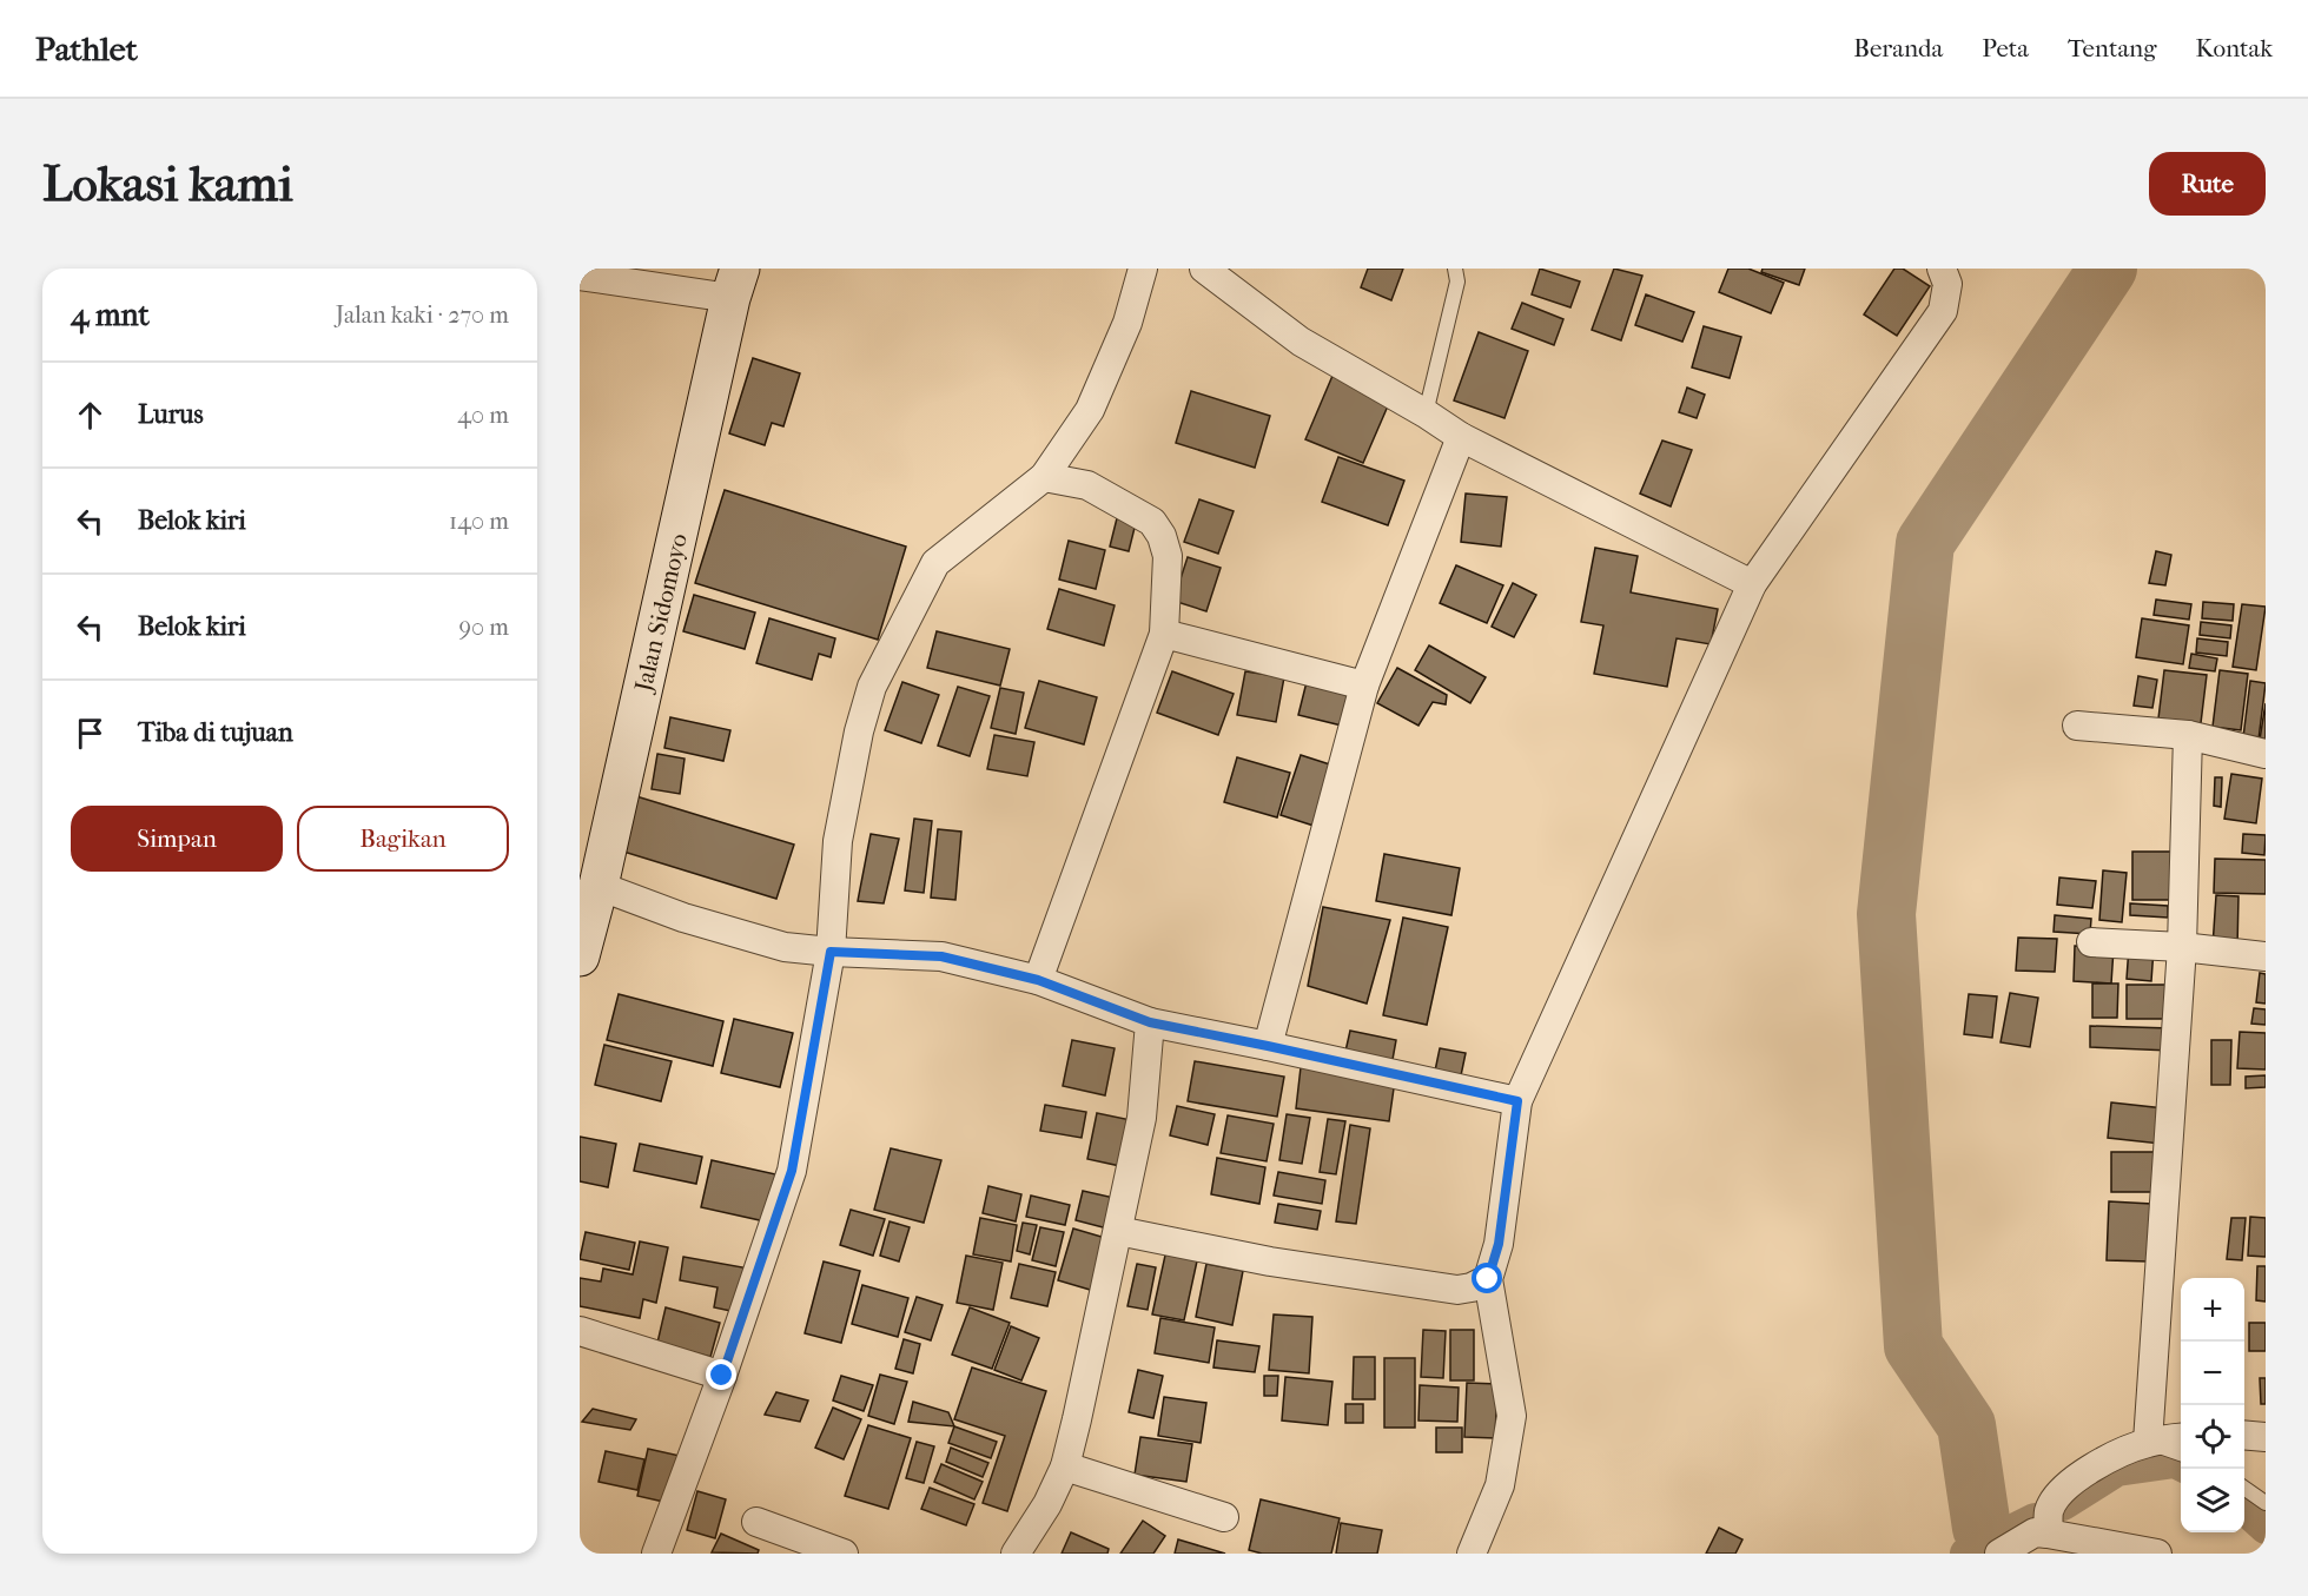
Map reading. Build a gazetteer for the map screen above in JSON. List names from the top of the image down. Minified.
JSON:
{"streets":{"main road":["Jalan Sidomoyo"]},"page":{"header":"Pathlet","nav":["Beranda","Peta","Tentang","Kontak"],"buttons":["Rute",["Simpan","Bagikan"]],"title":"Lokasi kami","heading":["4 mnt","Jalan kaki · 270 m"],"list":[["Lurus","40 m"],["Belok kiri","140 m"],["Belok kiri","90 m"],"Tiba di tujuan"],"map_buttons":["+","−"]}}
